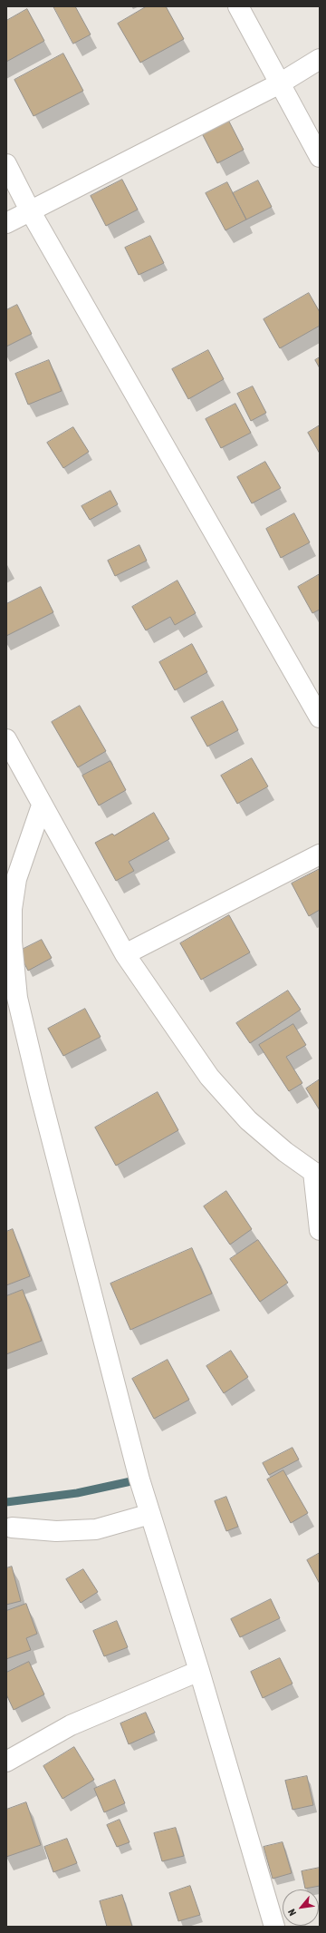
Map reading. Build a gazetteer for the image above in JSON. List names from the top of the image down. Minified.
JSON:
{"north":"bottom left"}
